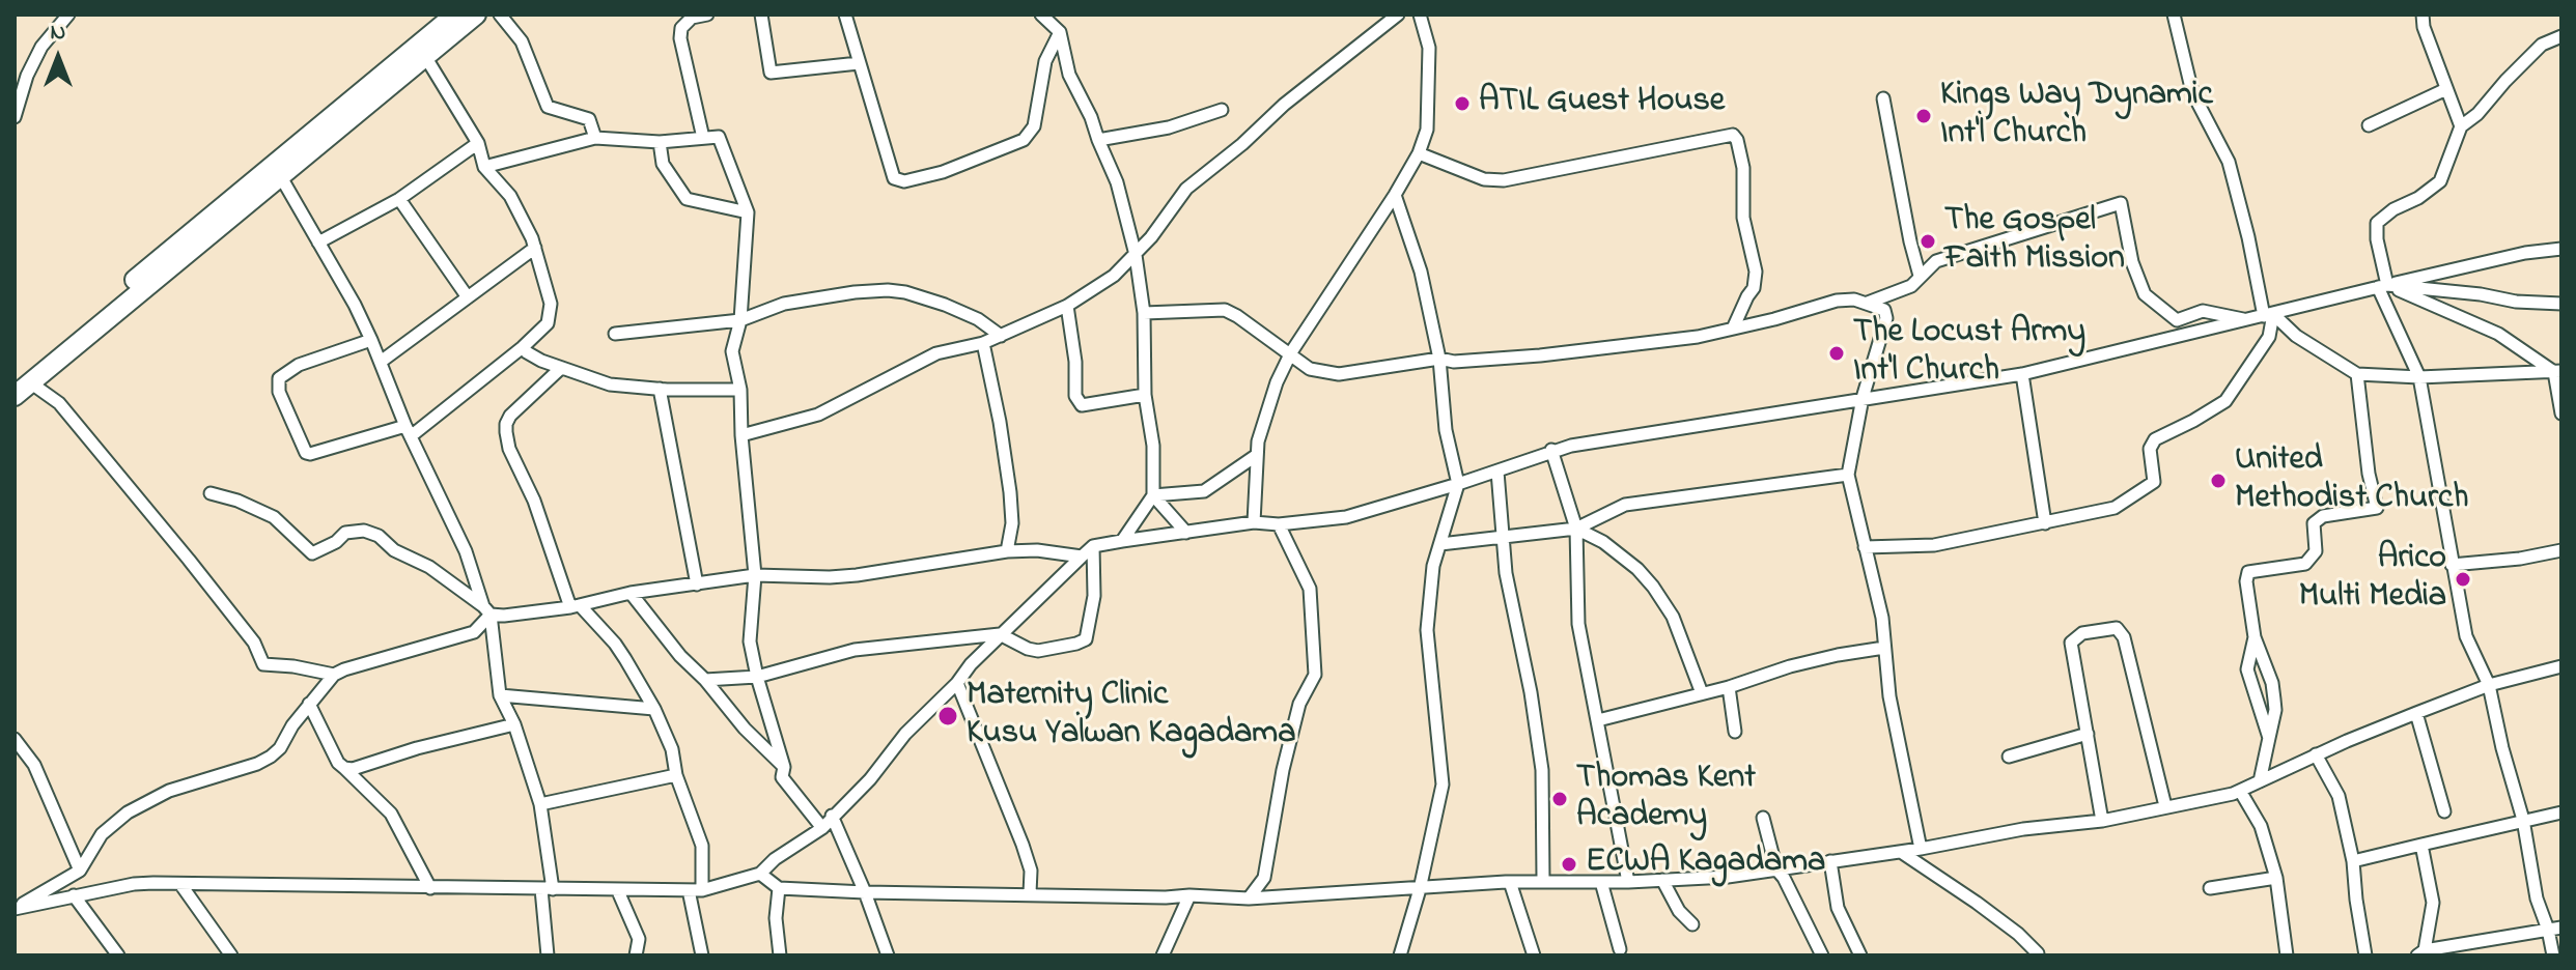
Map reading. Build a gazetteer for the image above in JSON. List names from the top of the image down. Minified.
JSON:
{"places":["ATIL Guest House","Kings Way Dynamic Int'l Church","The Gospel Faith Mission","The Locust Army Int'l Church","United Methodist Church","Arico Multi Media","Maternity Clinic Kusu Yalwan Kagadama","Thomas Kent Academy","ECWA Kagadama"],"north":"top"}
